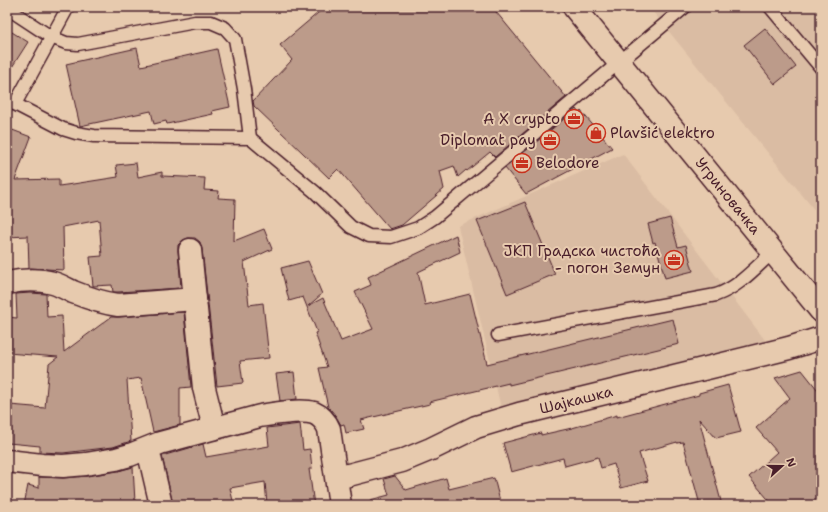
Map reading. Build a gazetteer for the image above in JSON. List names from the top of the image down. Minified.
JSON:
{"streets":{"street":["Угриновачка","Шајкашка"]},"places":{"office":["A X crypto","Diplomat pay","Belodore","ЈКП Градска чистоћа - погон Земун"],"shop":["Plavšić elektro"]},"north":"right"}
